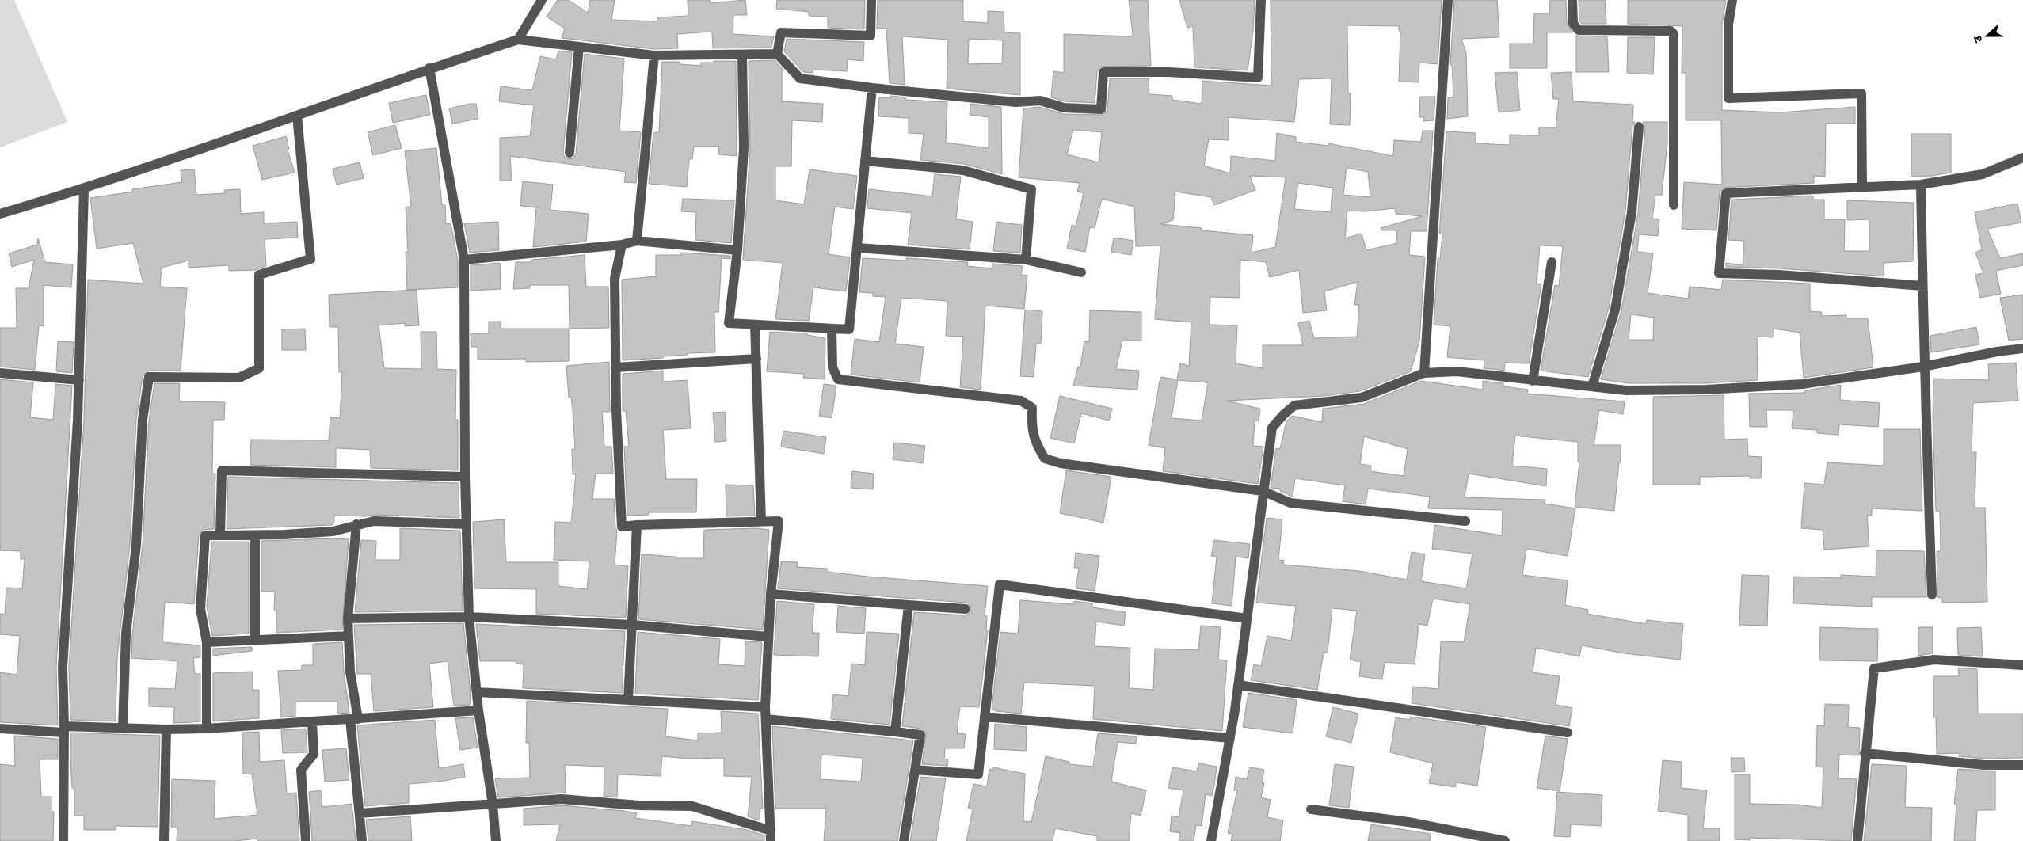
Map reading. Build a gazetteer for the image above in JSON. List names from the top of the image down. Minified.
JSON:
{"north":"left"}
